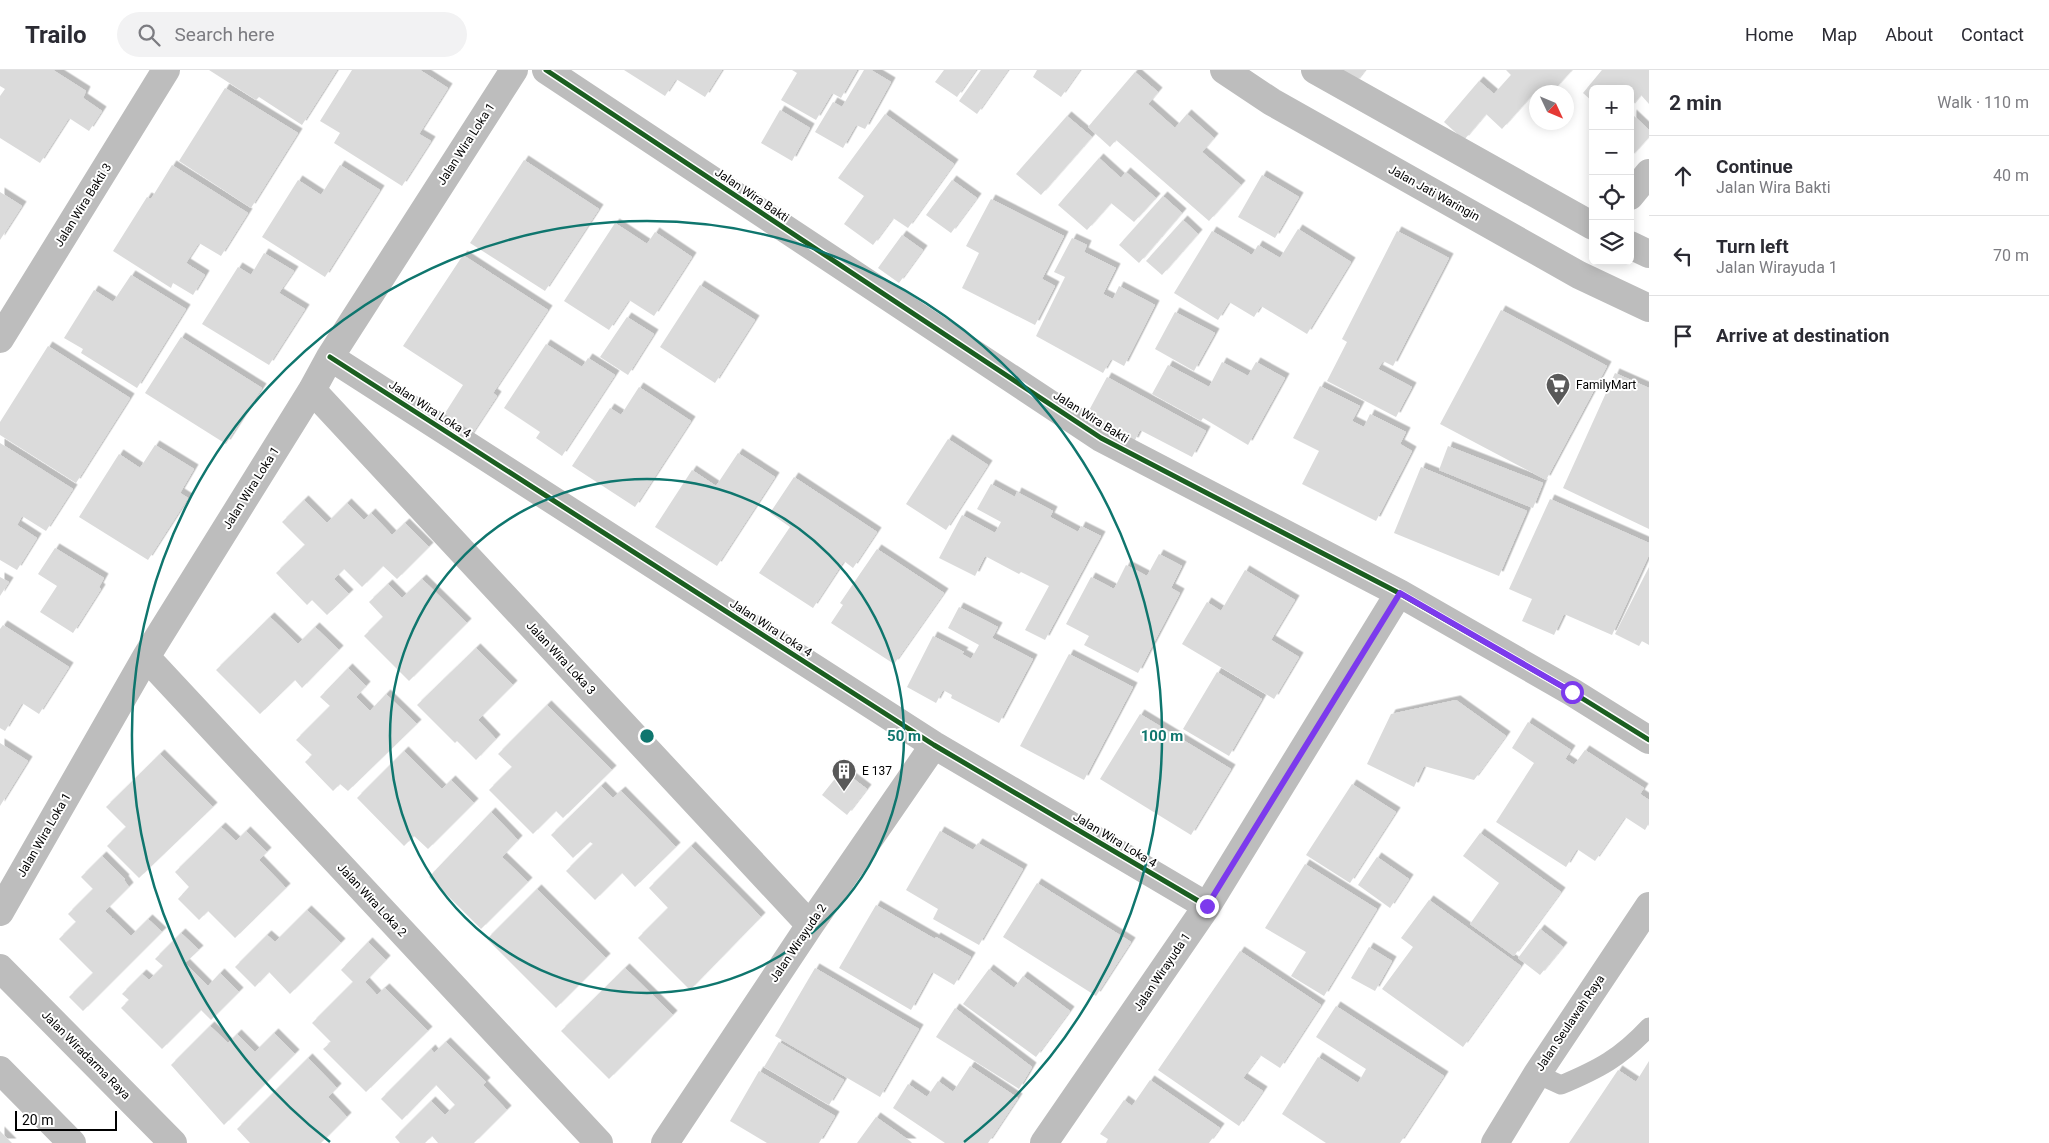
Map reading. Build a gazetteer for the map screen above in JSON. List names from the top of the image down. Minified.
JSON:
{"streets":{"street":["Jalan Wira Loka 1","Jalan Jati Waringin","Jalan Wira Bakti","Jalan Wira Bakti 3","Jalan Wira Loka 4","Jalan Wira Loka 3","Jalan Wira Loka 2","Jalan Wirayuda 2","Jalan Wirayuda 1","Jalan Seulawah Raya","Jalan Wiradarma Raya"]},"crossings":[["Jalan Wira Loka 1","Jalan Wira Loka 4"],["Jalan Wira Loka 1","Jalan Wira Loka 3"],["Jalan Wira Loka 1","Jalan Wira Loka 2"],["Jalan Wira Bakti","Jalan Wirayuda 1"],["Jalan Wira Loka 4","Jalan Wirayuda 2"],["Jalan Wira Loka 4","Jalan Wirayuda 1"],["Jalan Wira Loka 3","Jalan Wirayuda 2"]],"places":{"supermarket":["FamilyMart"],"building":["E 137"]},"scale_bar":"20 m","north":"bottom right","page":{"header":"Trailo","search":"Search here","nav":["Home","Map","About","Contact"],"heading":["2 min","Walk · 110 m"],"map_buttons":["+","−"],"list":[["Continue","Jalan Wira Bakti","40 m"],["Turn left","Jalan Wirayuda 1","70 m"],"Arrive at destination"],"scale":"20 m"},"rings":["50 m","100 m"]}
